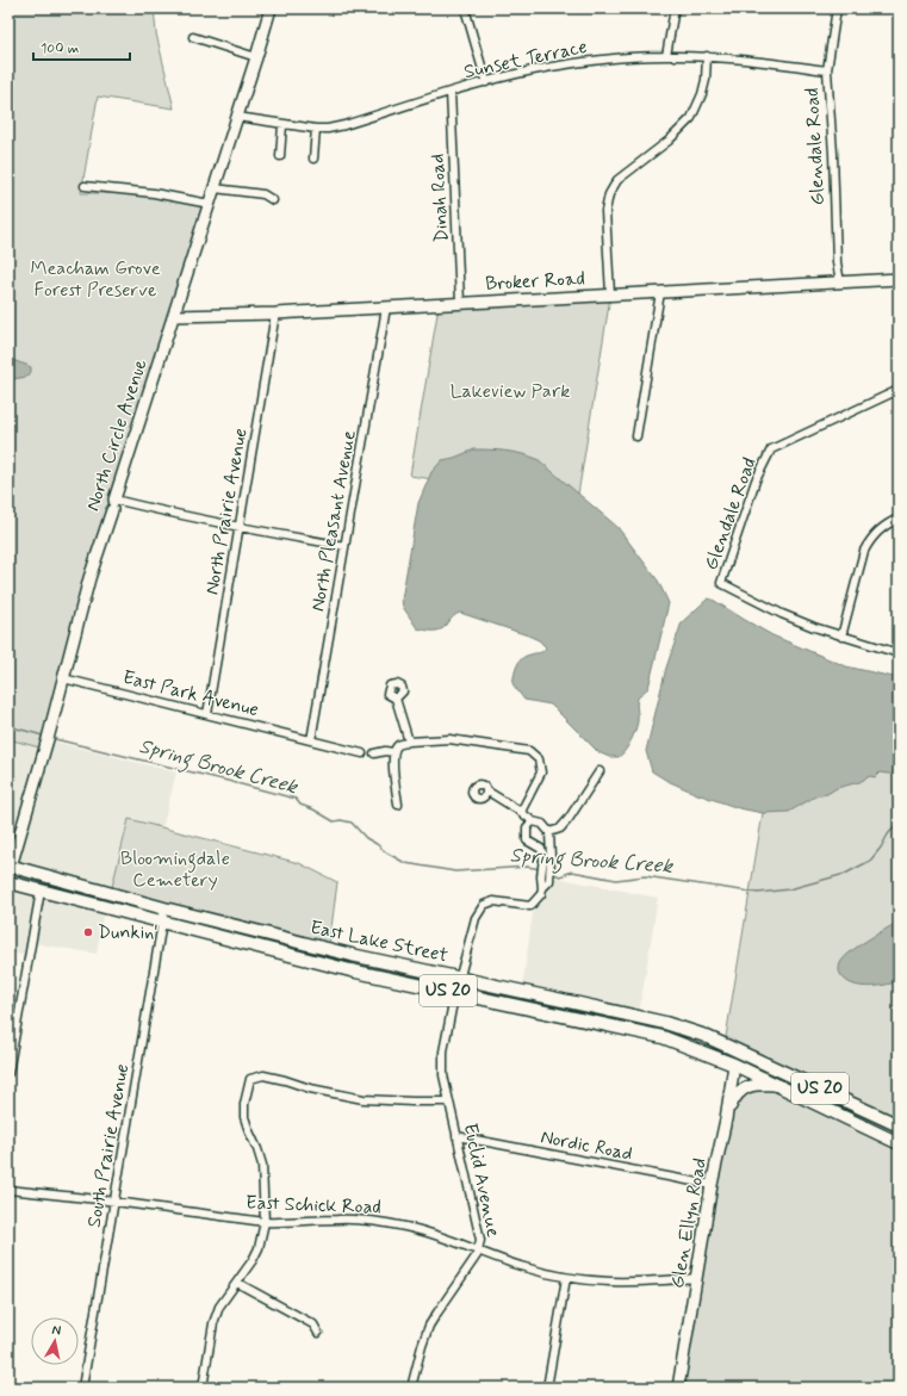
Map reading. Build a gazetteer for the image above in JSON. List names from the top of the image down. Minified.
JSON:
{"streets":{"main road":["East Lake Street","US 20"],"street":["Sunset Terrace","Glendale Road","Dinah Road","Broker Road","North Circle Avenue","North Prairie Avenue","North Pleasant Avenue","East Park Avenue","South Prairie Avenue","Nordic Road","Euclid Avenue","East Schick Road","Glen Ellyn Road"]},"crossings":[["Sunset Terrace","Glendale Road"],["Sunset Terrace","Dinah Road"],["Sunset Terrace","North Circle Avenue"],["Glendale Road","Broker Road"],["Dinah Road","Broker Road"],["Broker Road","North Circle Avenue"],["Broker Road","North Prairie Avenue"],["Broker Road","North Pleasant Avenue"],["North Circle Avenue","East Park Avenue"],["North Circle Avenue","East Lake Street"],["North Prairie Avenue","East Park Avenue"],["North Pleasant Avenue","East Park Avenue"],["East Lake Street","US 20"],["East Lake Street","South Prairie Avenue"],["East Lake Street","Euclid Avenue"],["East Lake Street","Glen Ellyn Road"],["US 20","Glen Ellyn Road"],["South Prairie Avenue","East Schick Road"],["Nordic Road","Euclid Avenue"],["Nordic Road","Glen Ellyn Road"],["Euclid Avenue","East Schick Road"],["East Schick Road","Glen Ellyn Road"]],"water":["Spring Brook Creek"],"parks":["Meacham Grove Forest Preserve","Lakeview Park","Bloomingdale Cemetery"],"places":["Dunkin'"],"scale_bar":"100 m","north":"top"}
